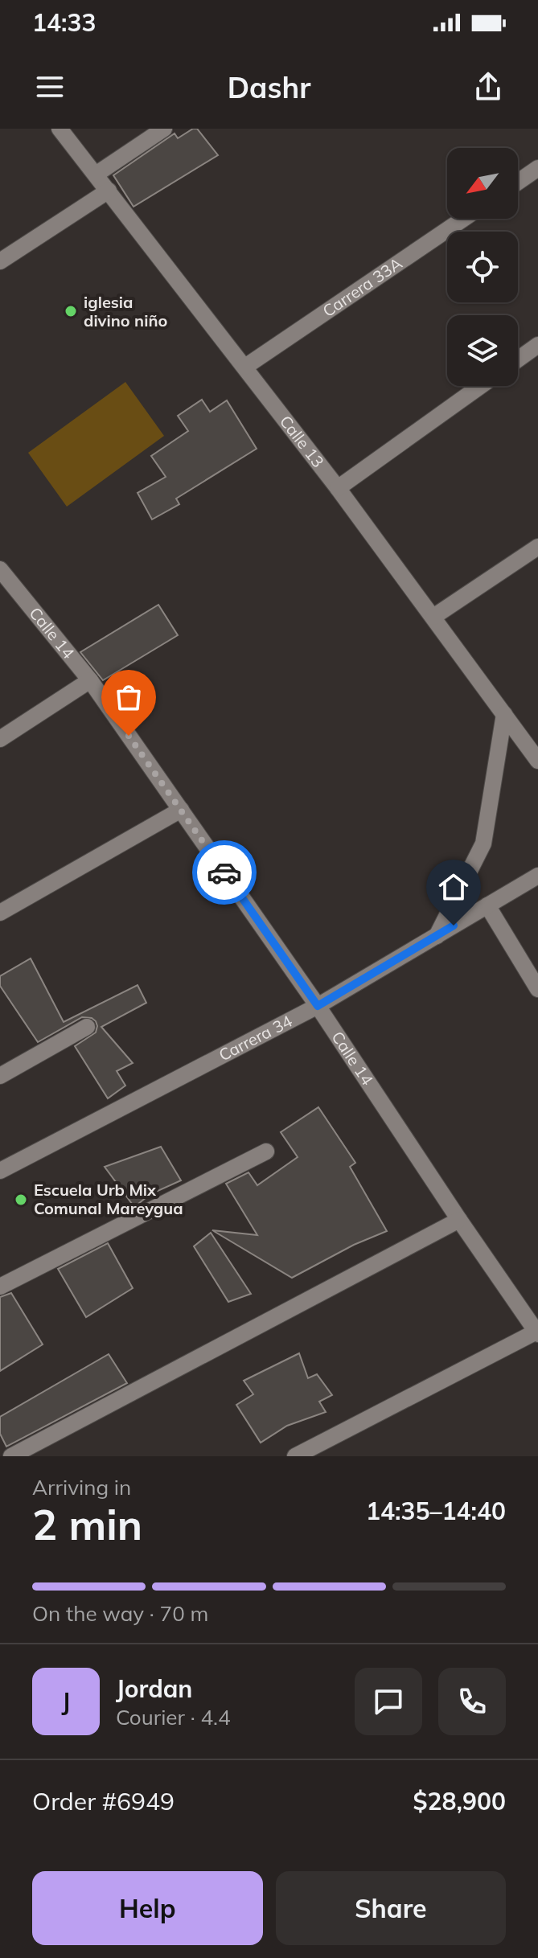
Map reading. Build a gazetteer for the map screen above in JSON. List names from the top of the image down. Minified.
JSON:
{"streets":{"street":["Carrera 33A","Calle 13","Calle 14","Carrera 34"]},"crossings":[["Carrera 33A","Calle 13"],["Calle 14","Carrera 34"]],"places":["iglesia divino niño","Escuela Urb Mix Comunal Mareygua"],"north":"bottom left","page":{"status":"14:33","header":"Dashr","heading":["2 min","Arriving in","14:35–14:40"],"panel":["Jordan","Courier · 4.4","Order #6949","$28,900"],"bar":"On the way · 70 m","round":"J","buttons":["Help","Share"]}}
